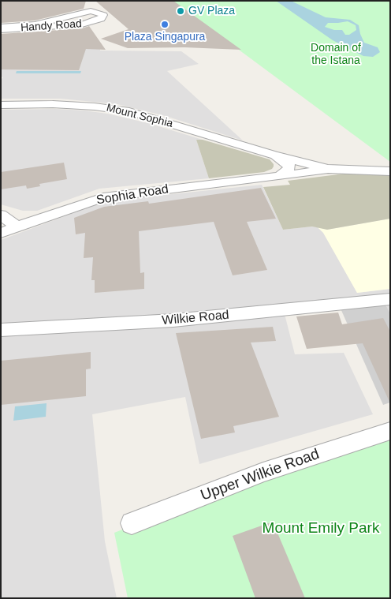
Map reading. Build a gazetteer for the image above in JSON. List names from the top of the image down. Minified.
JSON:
{"streets":{"street":["Handy Road","Mount Sophia","Sophia Road","Wilkie Road","Upper Wilkie Road"]},"crossings":[["Mount Sophia","Sophia Road"]],"parks":["Domain of the Istana","Mount Emily Park"],"places":["GV Plaza","Plaza Singapura"]}
